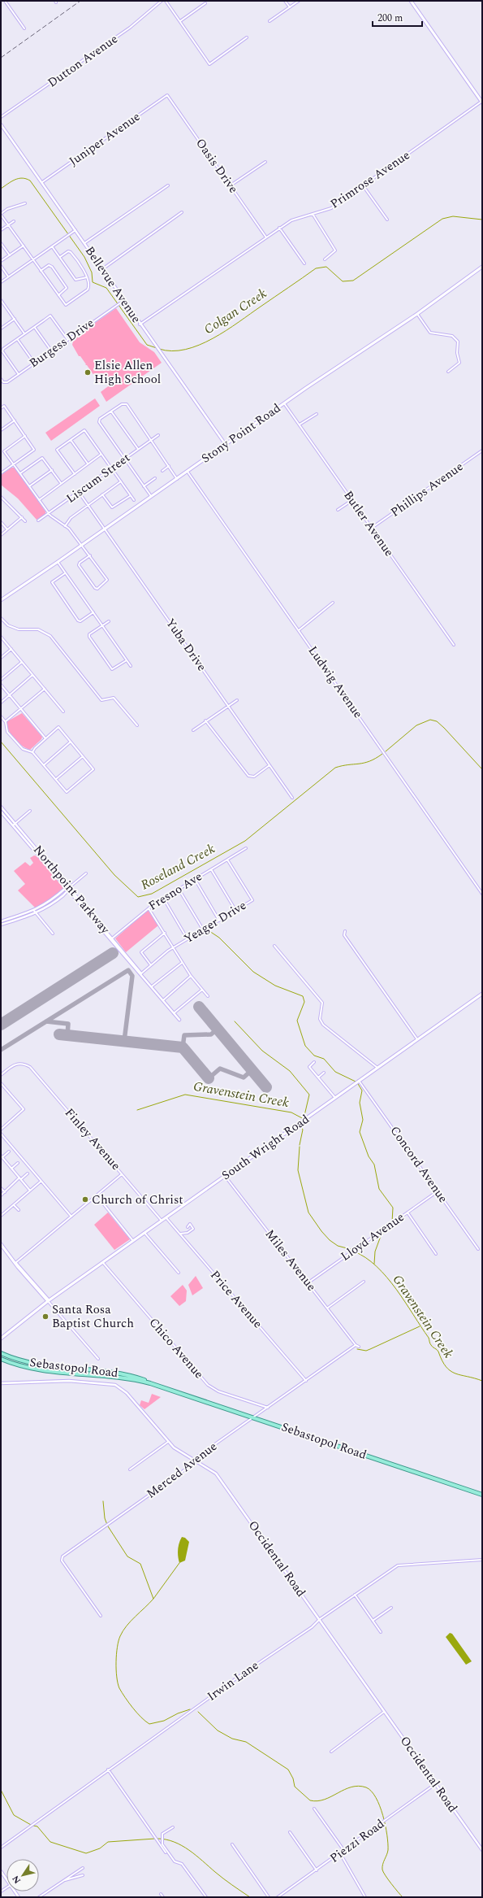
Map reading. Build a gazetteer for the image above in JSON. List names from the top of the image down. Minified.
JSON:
{"streets":{"main road":["Stony Point Road","South Wright Road","Sebastopol Road"],"street":["Dutton Avenue","Juniper Avenue","Oasis Drive","Primrose Avenue","Bellevue Avenue","Burgess Drive","Liscum Street","Phillips Avenue","Butler Avenue","Yuba Drive","Ludwig Avenue","Northpoint Parkway","Fresno Ave","Yeager Drive","Finley Avenue","Concord Avenue","Lloyd Avenue","Miles Avenue","Price Avenue","Chico Avenue","Merced Avenue","Occidental Road","Irwin Lane","Piezzi Road"]},"crossings":[["Juniper Avenue","Oasis Drive"],["Juniper Avenue","Bellevue Avenue"],["Oasis Drive","Primrose Avenue"],["Primrose Avenue","Bellevue Avenue"],["Bellevue Avenue","Burgess Drive"],["Bellevue Avenue","Stony Point Road"],["Stony Point Road","Butler Avenue"],["Stony Point Road","Yuba Drive"],["Stony Point Road","Ludwig Avenue"],["Liscum Street","Yuba Drive"],["Phillips Avenue","Butler Avenue"],["Northpoint Parkway","Fresno Ave"],["Northpoint Parkway","Yeager Drive"],["Fresno Ave","Yeager Drive"],["Finley Avenue","South Wright Road"],["South Wright Road","Concord Avenue"],["South Wright Road","Miles Avenue"],["South Wright Road","Price Avenue"],["South Wright Road","Chico Avenue"],["South Wright Road","Sebastopol Road"],["Concord Avenue","Lloyd Avenue"],["Lloyd Avenue","Miles Avenue"],["Miles Avenue","Merced Avenue"],["Price Avenue","Merced Avenue"],["Chico Avenue","Merced Avenue"],["Sebastopol Road","Merced Avenue"],["Merced Avenue","Occidental Road"],["Occidental Road","Irwin Lane"],["Occidental Road","Piezzi Road"]],"water":["Colgan Creek","Roseland Creek","Gravenstein Creek"],"places":["Elsie Allen High School","Church of Christ","Santa Rosa Baptist Church"],"scale_bar":"200 m","north":"bottom left"}
